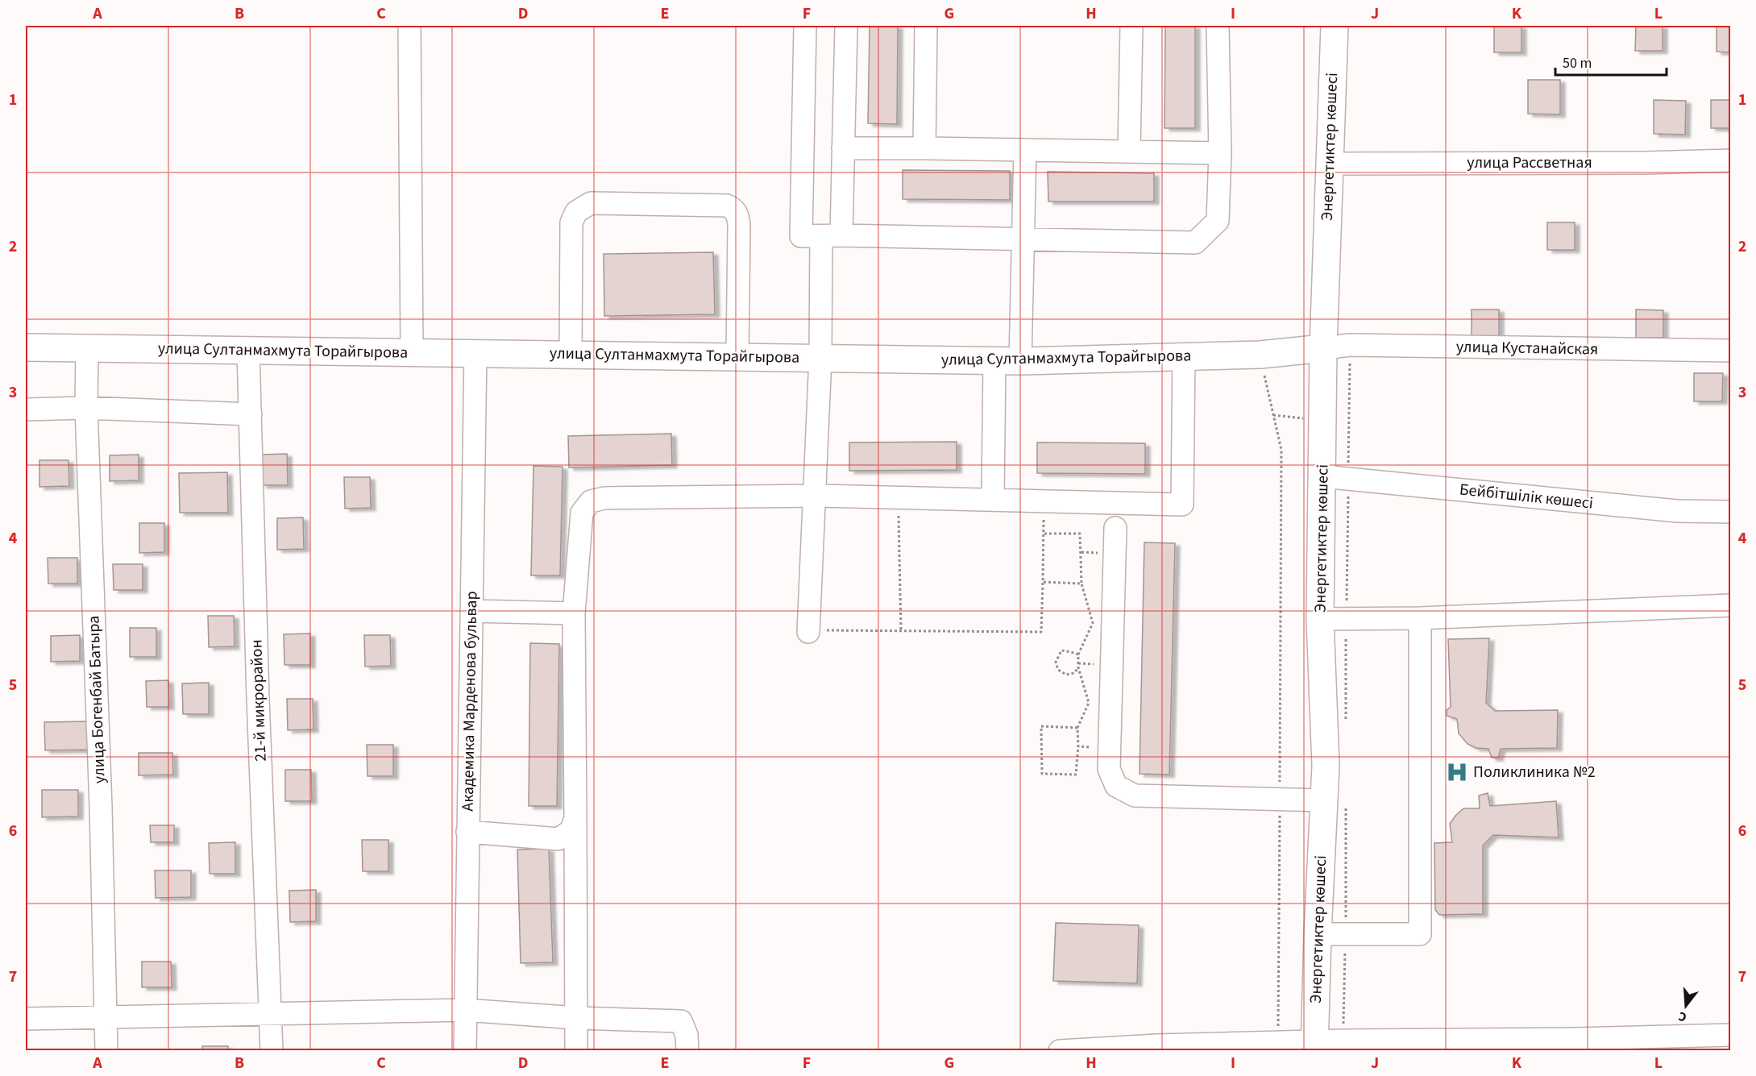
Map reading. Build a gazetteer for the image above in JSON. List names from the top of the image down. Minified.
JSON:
{"streets":{"main road":["Энергетиктер көшесі","улица Султанмахмута Торайгырова"],"street":["улица Рассветная","улица Кустанайская","Бейбітшілік көшесі","улица Богенбай Батыра","21-й микрорайон","Академика Марденова бульвар"]},"crossings":[["Энергетиктер көшесі","улица Рассветная"],["Энергетиктер көшесі","улица Кустанайская"],["Энергетиктер көшесі","улица Султанмахмута Торайгырова"],["Энергетиктер көшесі","Бейбітшілік көшесі"],["улица Кустанайская","улица Султанмахмута Торайгырова"],["улица Султанмахмута Торайгырова","улица Богенбай Батыра"],["улица Султанмахмута Торайгырова","21-й микрорайон"],["улица Султанмахмута Торайгырова","Академика Марденова бульвар"]],"places":{"hospital":["Поликлиника №2"]},"scale_bar":"50 m","north":"bottom","grid":{"columns":["A","B","C","D","E","F","G","H","I","J","K","L"],"rows":["1","2","3","4","5","6","7"]}}
